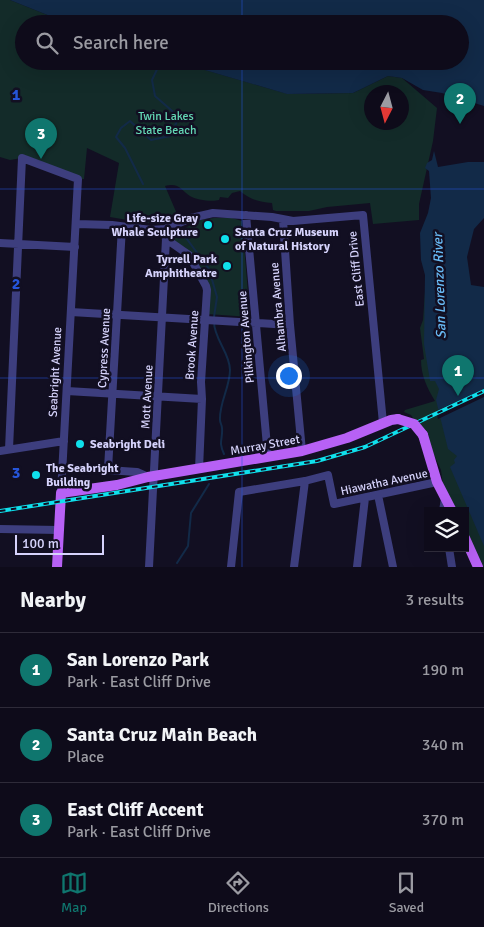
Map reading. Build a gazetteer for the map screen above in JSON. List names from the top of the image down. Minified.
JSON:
{"streets":{"main road":["Seabright Avenue","Murray Street"],"street":["East Cliff Drive","Alhambra Avenue","Pilkington Avenue","Brook Avenue","Cypress Avenue","Mott Avenue","Hiawatha Avenue"]},"crossings":[["East Cliff Drive","Alhambra Avenue"],["East Cliff Drive","Pilkington Avenue"],["East Cliff Drive","Cypress Avenue"],["East Cliff Drive","Seabright Avenue"],["East Cliff Drive","Mott Avenue"],["East Cliff Drive","Murray Street"],["Alhambra Avenue","Murray Street"],["Pilkington Avenue","Murray Street"],["Brook Avenue","Mott Avenue"],["Brook Avenue","Murray Street"],["Cypress Avenue","Murray Street"],["Seabright Avenue","Murray Street"],["Mott Avenue","Murray Street"]],"water":["San Lorenzo River"],"parks":["Twin Lakes State Beach"],"places":["Life-size Gray Whale Sculpture","Santa Cruz Museum of Natural History","Tyrrell Park Amphitheatre","Seabright Deli","The Seabright Building"],"scale_bar":"100 m","north":"bottom","page":{"search":"Search here","pins":["2","3","1"],"scale":"100 m","heading":["Nearby","3 results"],"list":[{"mark":"1","name":"San Lorenzo Park","note":"Park · East Cliff Drive","value":"190 m"},{"mark":"2","name":"Santa Cruz Main Beach","note":"Place","value":"340 m"},{"mark":"3","name":"East Cliff Accent","note":"Park · East Cliff Drive","value":"370 m"}],"nav":["Map","Directions","Saved"]},"grid":{"rows":["1","2","3"]}}
